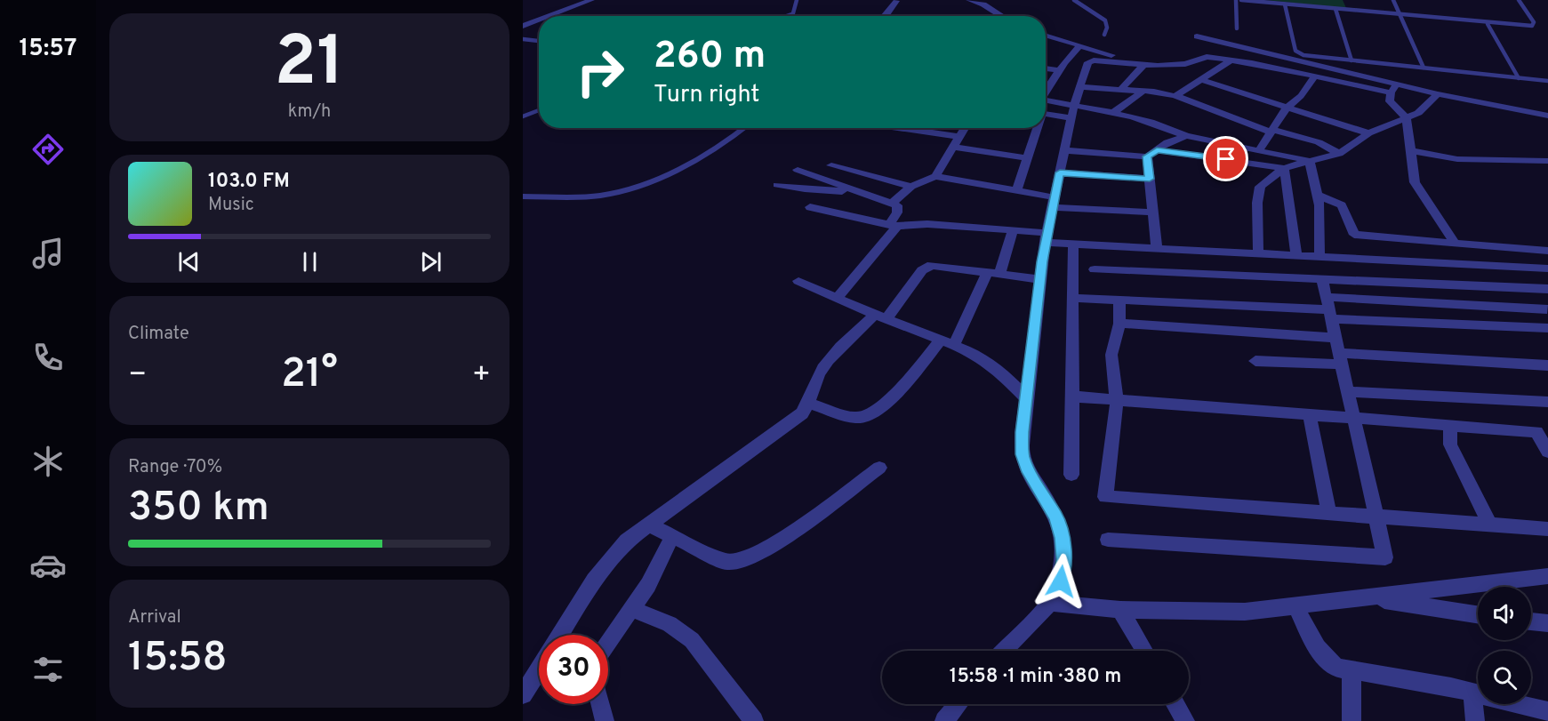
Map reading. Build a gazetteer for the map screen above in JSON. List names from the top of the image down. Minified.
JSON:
{"page":{"tabs":"15:57","tile":[["21","km/h"],"Climate",["Range · 70%","350 km"],["Arrival","15:58"]],"turn":["260 m","Turn right"],"song":["103.0 FM","Music"],"heat":["−","21°","+"],"limit":"30","trip":"15:58 · 1 min · 380 m"}}
